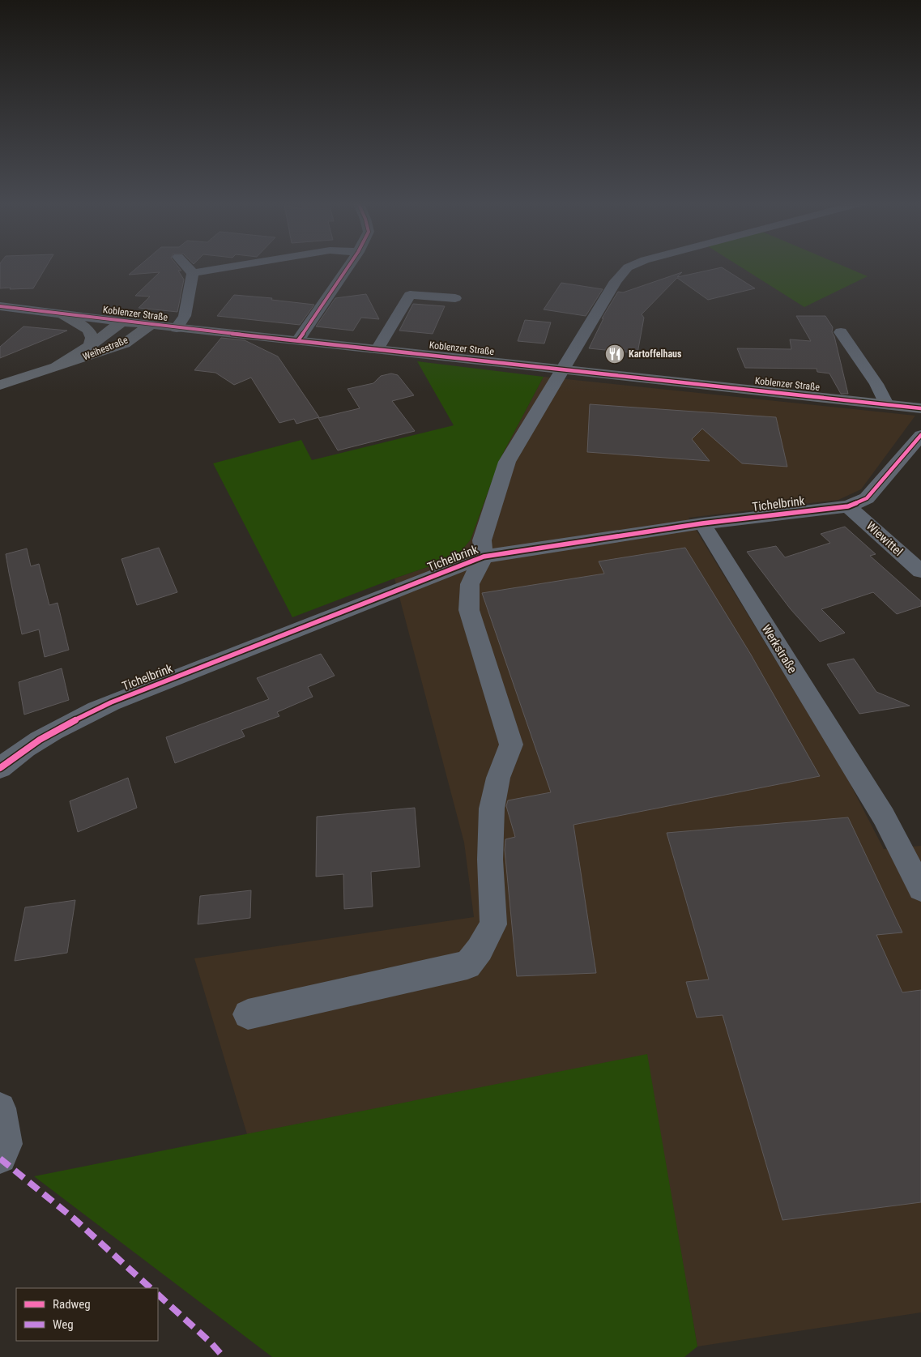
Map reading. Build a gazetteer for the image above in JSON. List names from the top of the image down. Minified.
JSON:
{"streets":{"main road":["Koblenzer Straße","Weihestraße"],"street":["Tichelbrink","Wiewittel","Werkstraße"]},"crossings":[["Koblenzer Straße","Weihestraße"],["Koblenzer Straße","Tichelbrink"],["Tichelbrink","Wiewittel"],["Tichelbrink","Werkstraße"]],"places":{"restaurant":["Kartoffelhaus"]},"legend":["Radweg","Weg"]}
